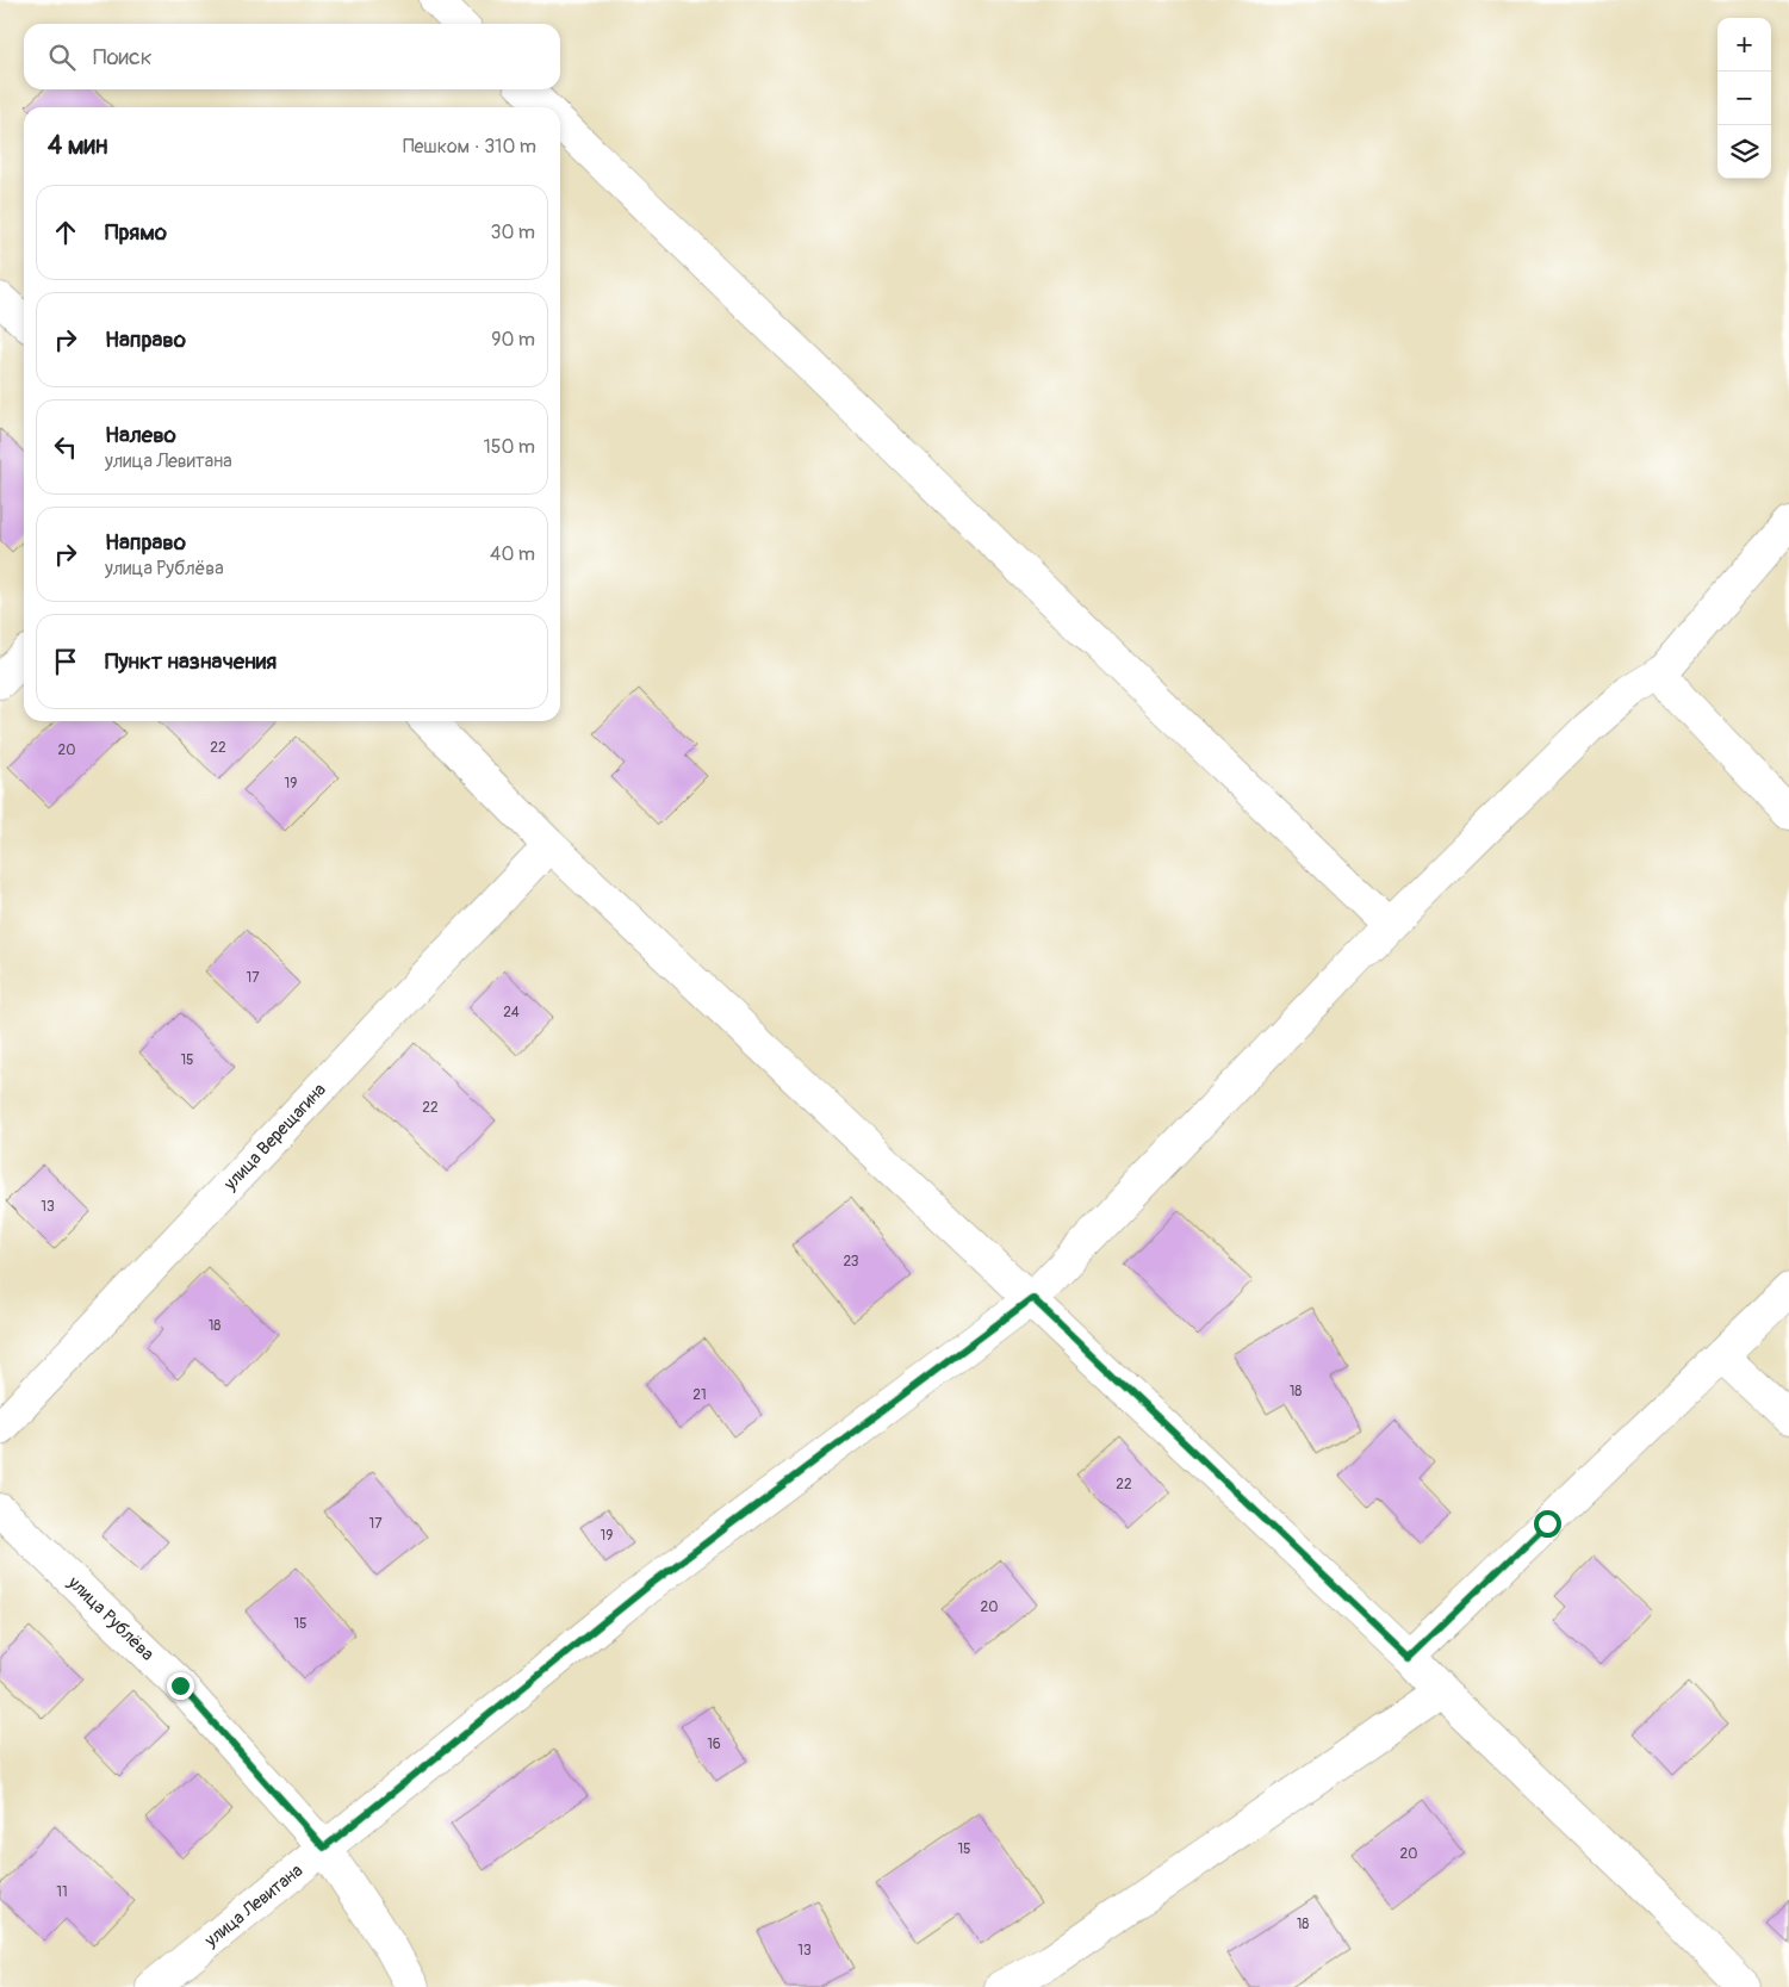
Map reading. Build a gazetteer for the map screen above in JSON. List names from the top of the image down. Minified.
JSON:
{"streets":{"street":["улица Верещагина","улица Рублёва","улица Левитана"]},"crossings":[["улица Рублёва","улица Левитана"]],"house_numbers":["22","20","19","17","24","15","22","13","23","18","18","21","22","17","19","20","15","16","15","20","11","18","13"],"page":{"map_buttons":["+","−"],"search":"Поиск","heading":["4 мин","Пешком · 310 m"],"list":[["Прямо","30 m"],["Направо","90 m"],["Налево","улица Левитана","150 m"],["Направо","улица Рублёва","40 m"],"Пункт назначения"]}}
